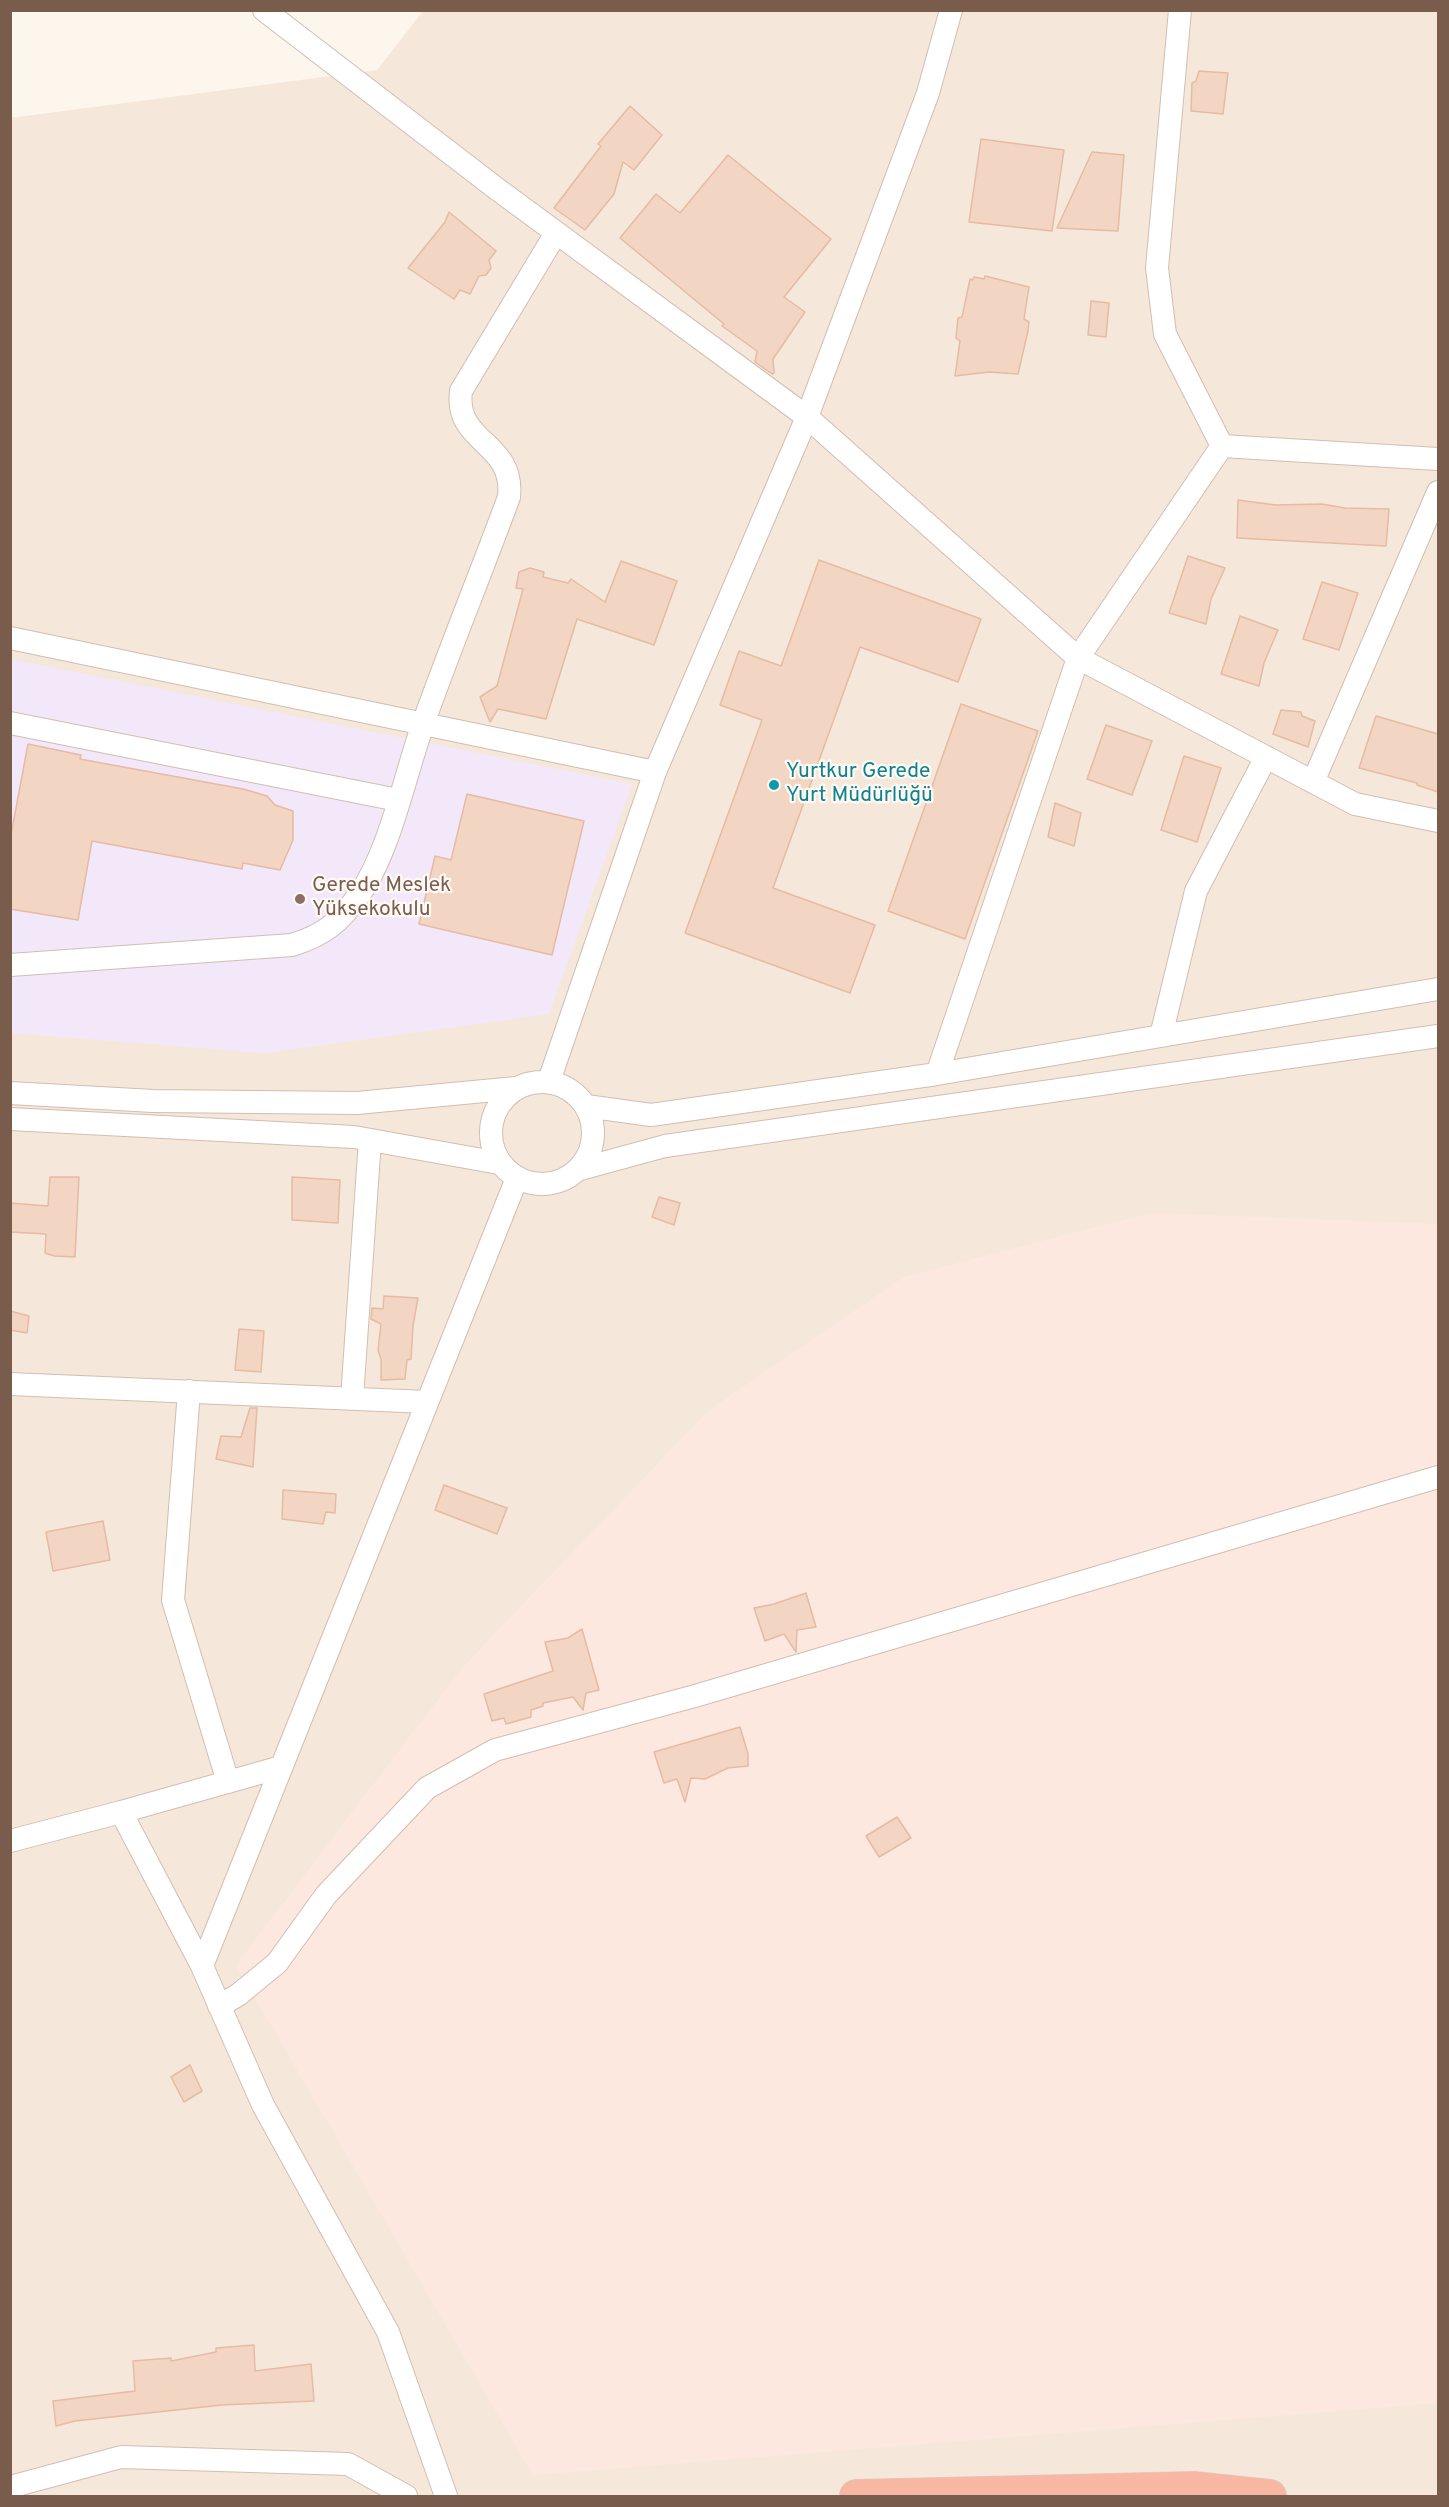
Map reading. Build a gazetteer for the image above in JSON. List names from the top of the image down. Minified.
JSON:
{"places":["Yurtkur Gerede Yurt Müdürlüğü","Gerede Meslek Yüksekokulu"]}
